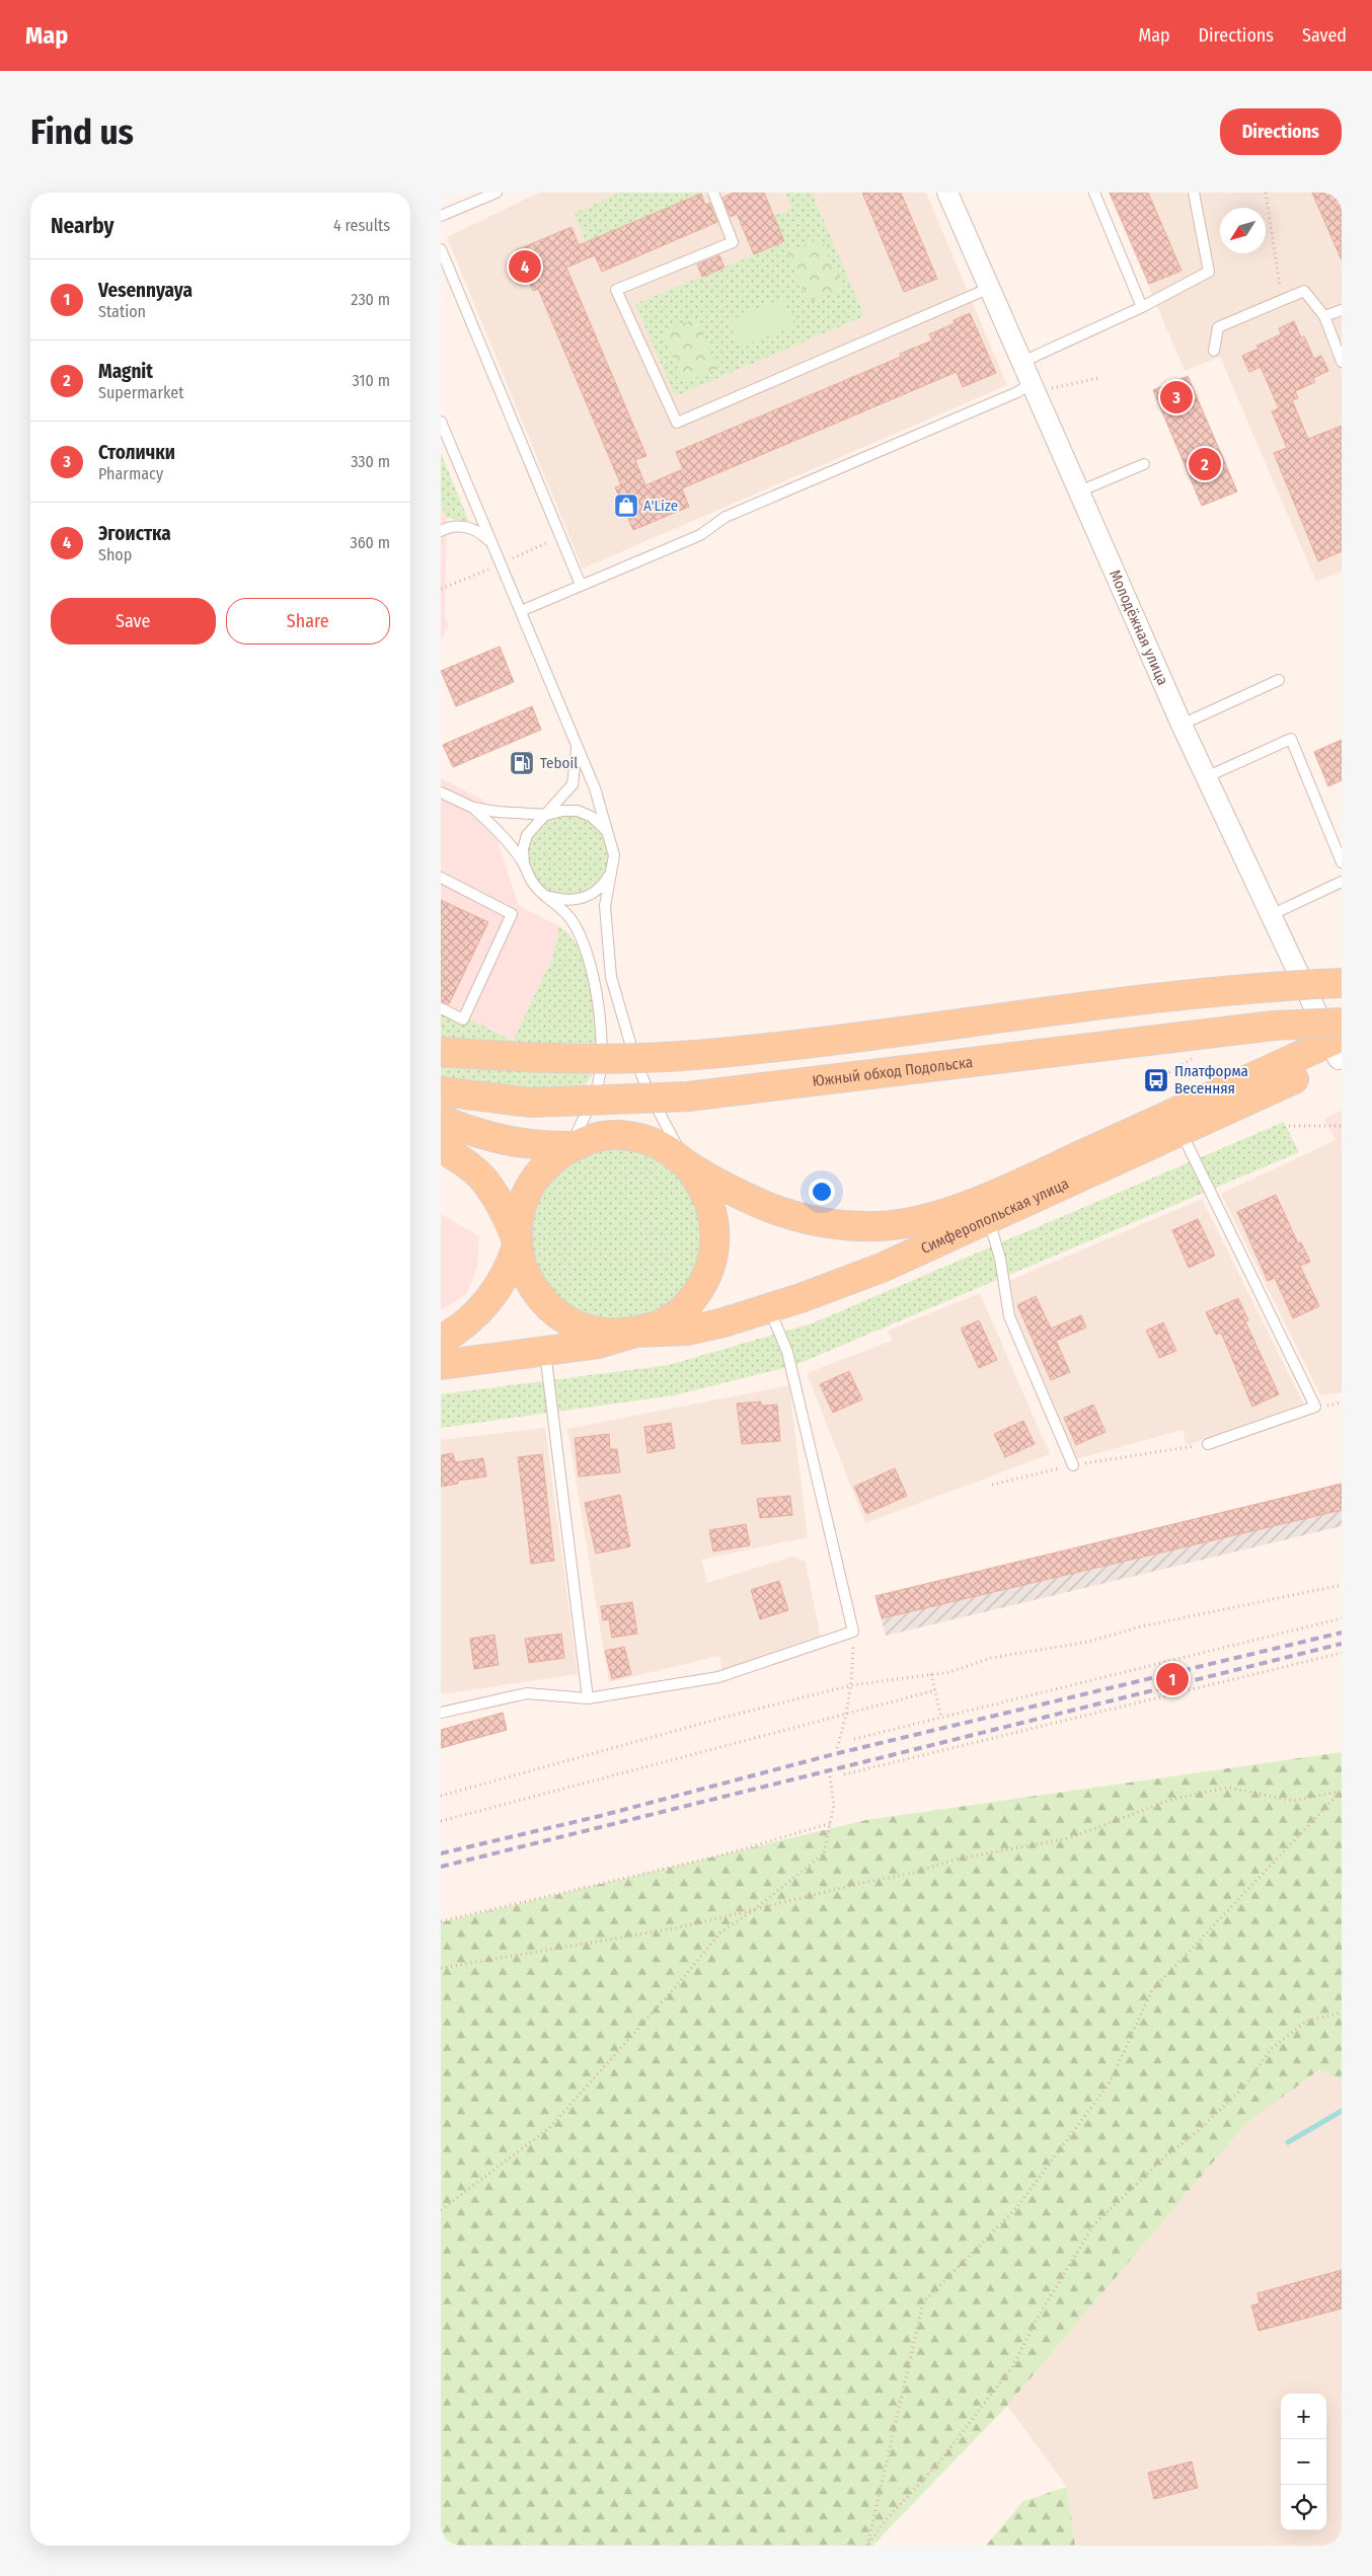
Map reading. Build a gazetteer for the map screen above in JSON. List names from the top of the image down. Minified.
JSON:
{"streets":{"main road":["Южный обход Подольска","Симферопольская улица"],"street":["Молодёжная улица"]},"crossings":[["Молодёжная улица","Южный обход Подольска"],["Молодёжная улица","Симферопольская улица"],["Южный обход Подольска","Симферопольская улица"]],"places":{"shop":["A'Lize"],"fuel station":["Teboil"],"bus stop":["Платформа Весенняя"]},"north":"bottom left","page":{"header":"Map","nav":["Map","Directions","Saved"],"buttons":["Directions",["Save","Share"]],"title":"Find us","heading":["Nearby","4 results"],"pins":["4","3","2","1"],"list":[{"mark":"1","name":"Vesennyaya","note":"Station","value":"230 m"},{"mark":"2","name":"Magnit","note":"Supermarket","value":"310 m"},{"mark":"3","name":"Столички","note":"Pharmacy","value":"330 m"},{"mark":"4","name":"Эгоистка","note":"Shop","value":"360 m"}],"map_buttons":["+","−"]}}
